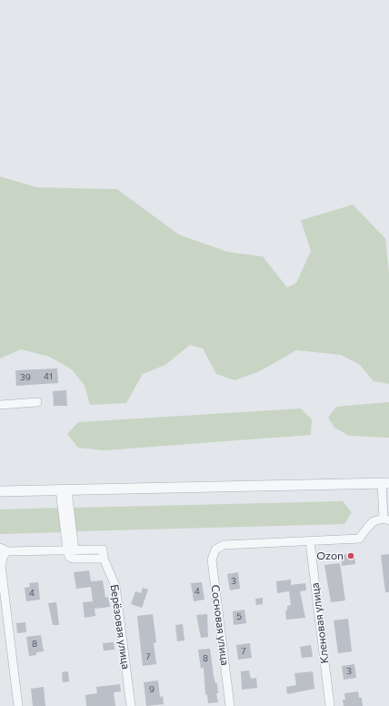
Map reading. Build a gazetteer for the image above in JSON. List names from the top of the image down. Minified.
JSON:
{"streets":{"street":["Кленовая улица","Сосновая улица","Берёзовая улица"]},"crossings":[["Кленовая улица","Сосновая улица"]],"places":["Ozon"],"house_numbers":["41","39","3","4","4","5","8","7","7","8","3","9"]}
